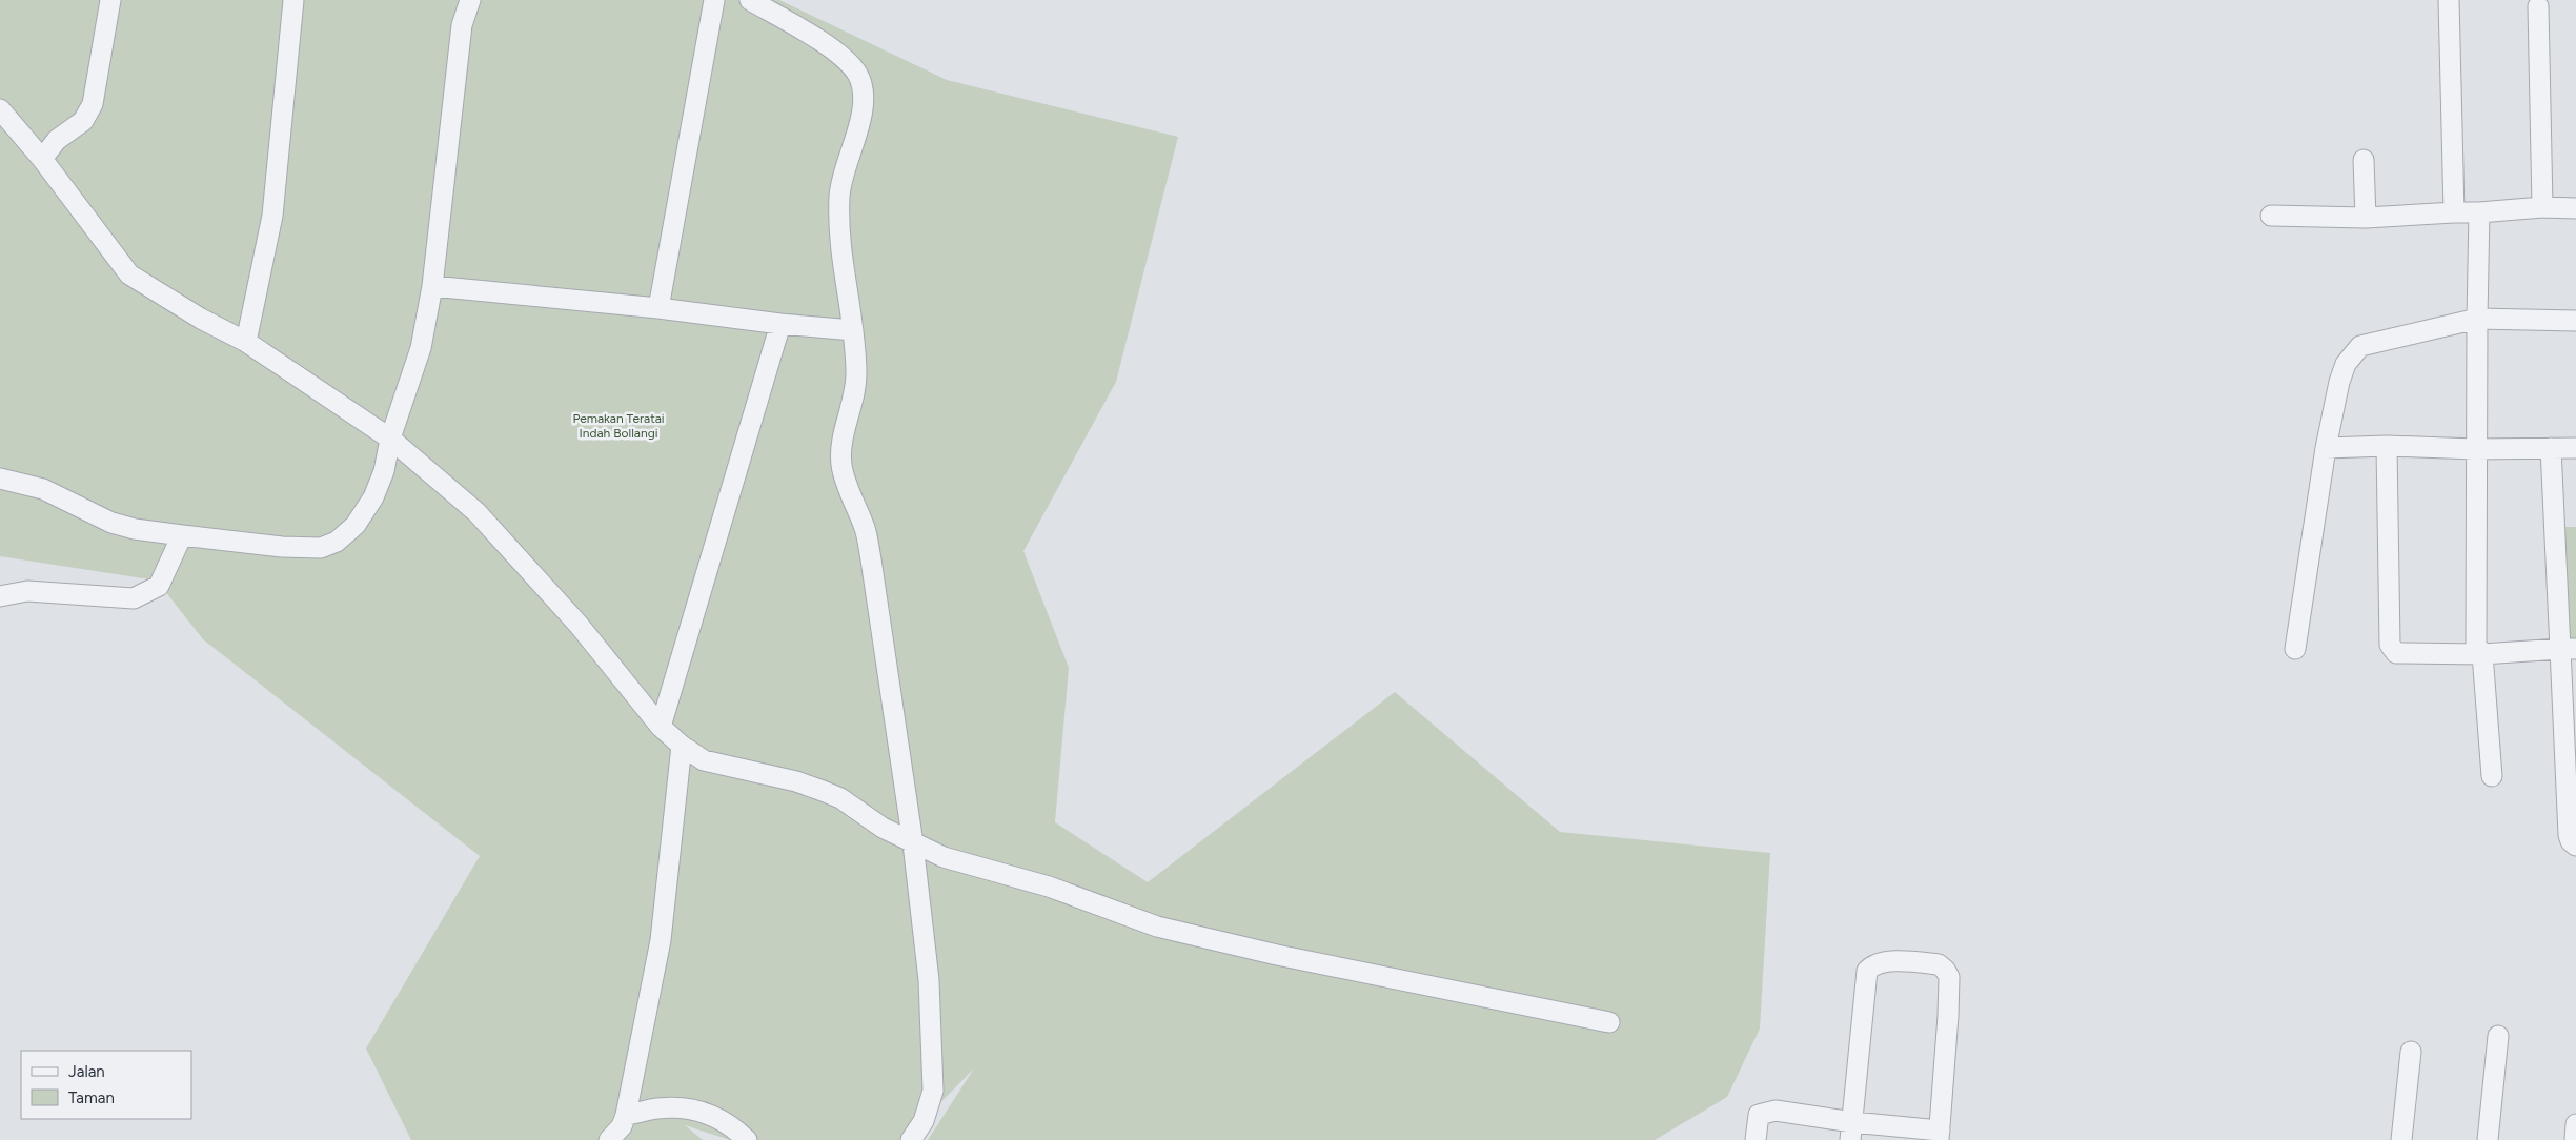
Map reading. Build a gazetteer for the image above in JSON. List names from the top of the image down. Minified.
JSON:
{"parks":["Pemakan Teratai Indah Bollangi"],"legend":["Jalan","Taman"]}
